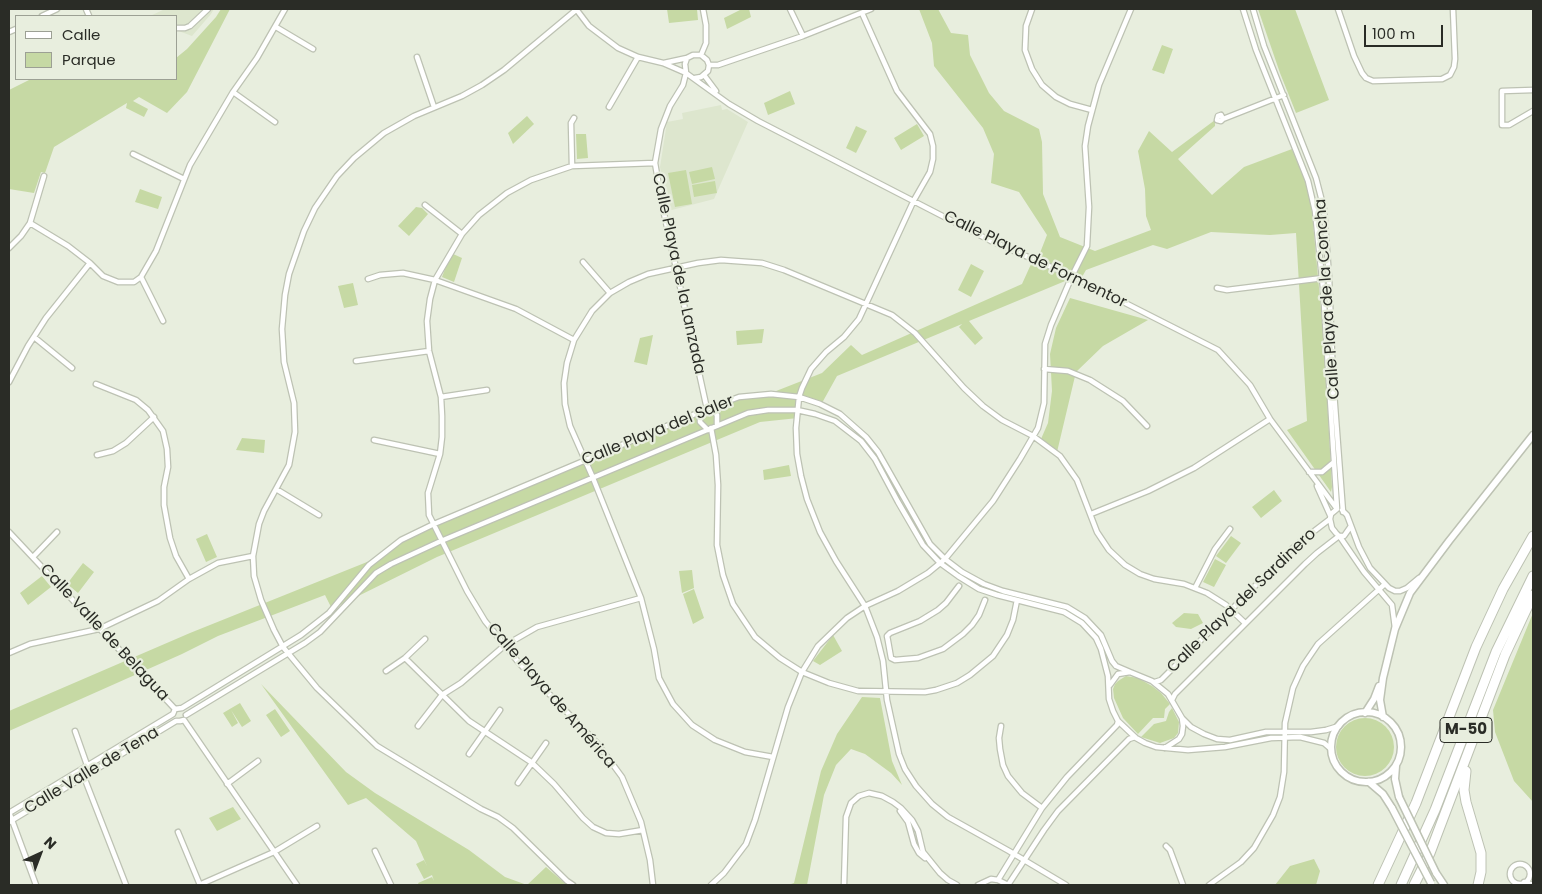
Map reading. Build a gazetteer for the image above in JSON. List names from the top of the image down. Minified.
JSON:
{"streets":{"highway":["M-50"],"street":["Calle Playa de Formentor","Calle Playa de la Lanzada","Calle Playa de la Concha","Calle Playa del Saler","Calle Playa del Sardinero","Calle Valle de Belagua","Calle Playa de América","Calle Valle de Tena"]},"crossings":[["Calle Playa de Formentor","Calle Playa de la Concha"],["Calle Playa de Formentor","Calle Playa del Sardinero"],["Calle Playa de la Lanzada","Calle Playa del Saler"],["Calle Playa de la Lanzada","Calle Playa de América"],["Calle Playa de la Concha","Calle Playa del Sardinero"],["Calle Playa del Saler","Calle Playa del Sardinero"],["Calle Playa del Saler","Calle Playa de América"],["Calle Valle de Belagua","Calle Valle de Tena"]],"legend":["Calle","Parque"],"scale_bar":"100 m","north":"top right"}
